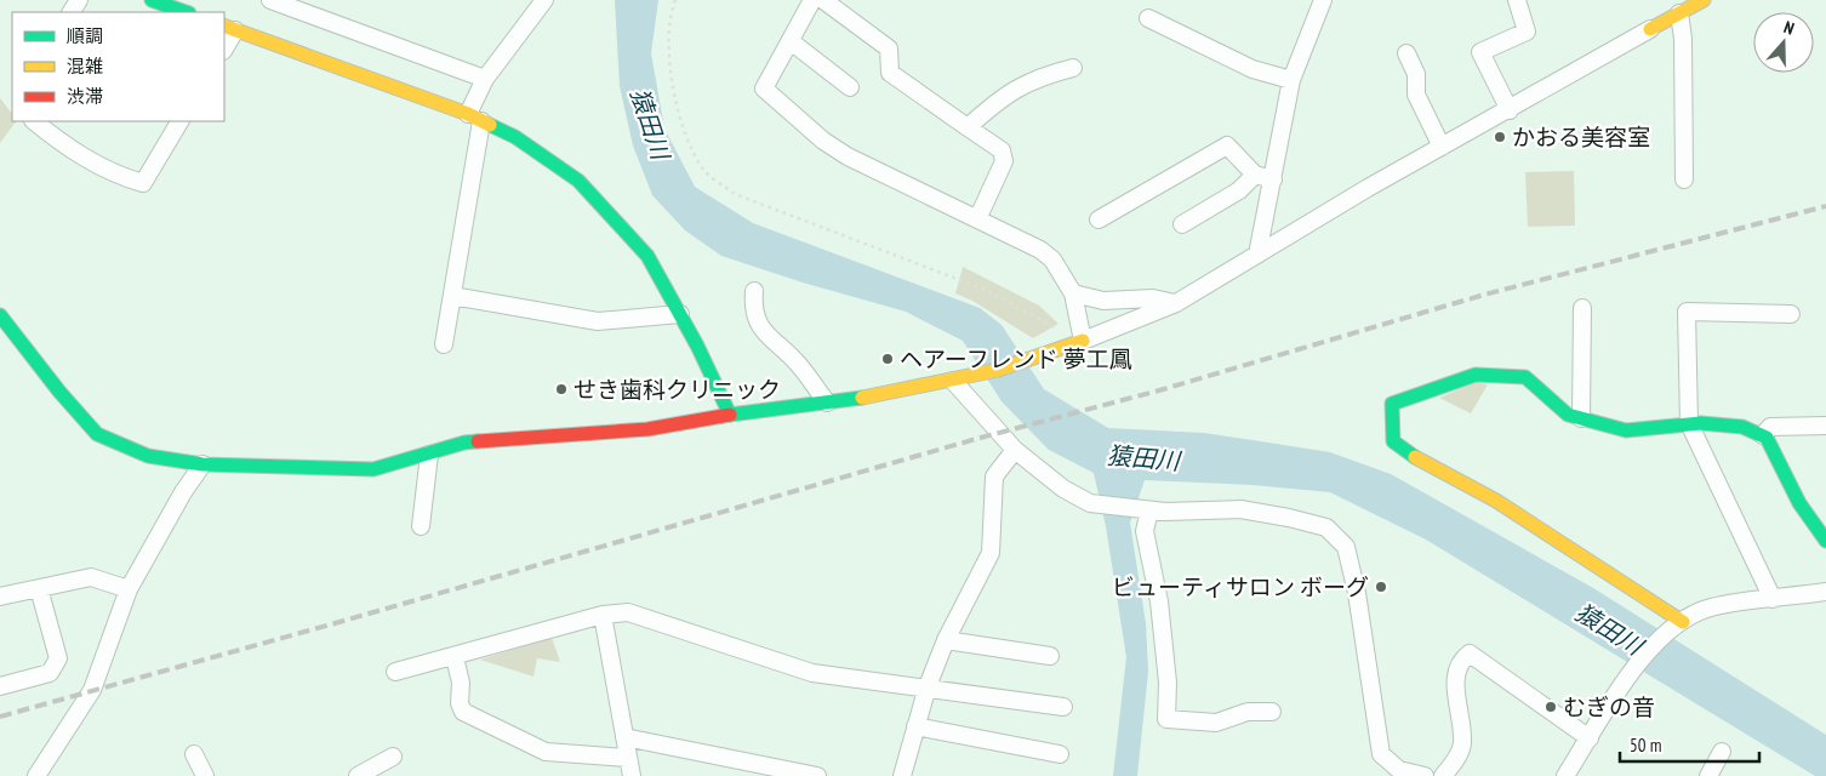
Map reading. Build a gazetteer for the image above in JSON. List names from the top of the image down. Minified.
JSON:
{"water":["猿田川"],"places":["かおる美容室","ヘアーフレンド 夢工鳳","せき歯科クリニック","ビューティサロン ボーグ","むぎの音"],"legend":["順調","混雑","渋滞"],"scale_bar":"50 m","north":"top"}
